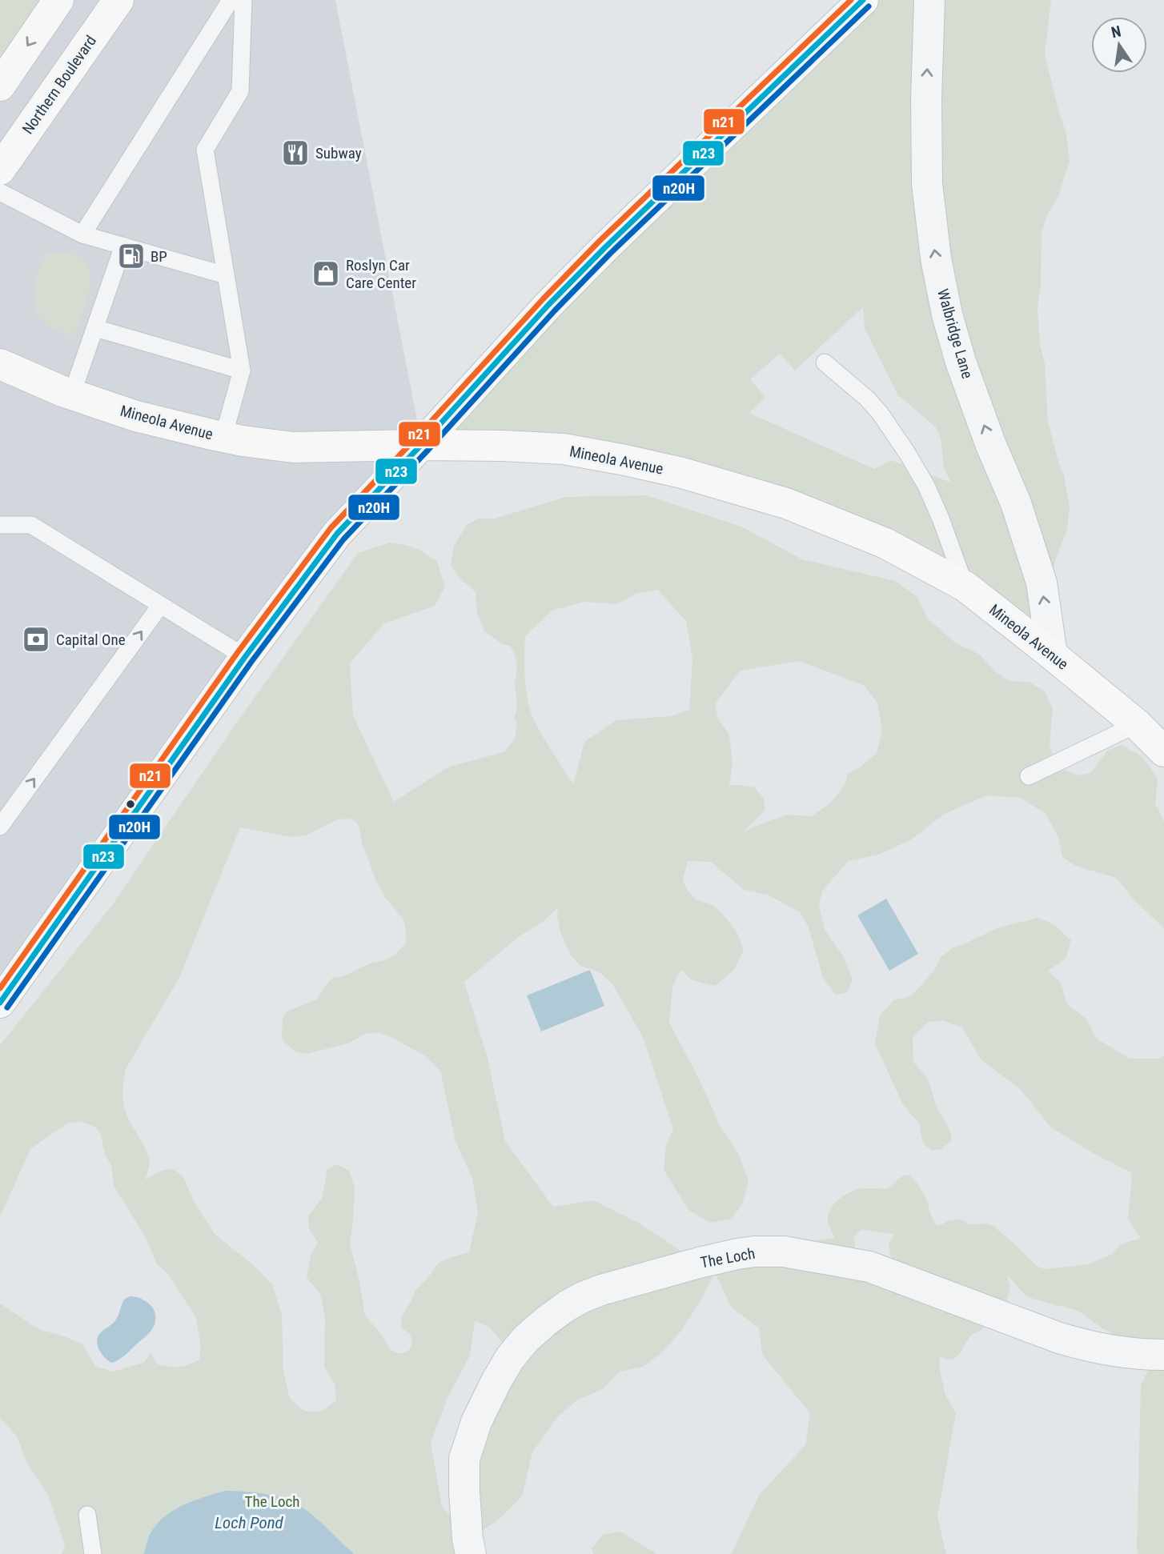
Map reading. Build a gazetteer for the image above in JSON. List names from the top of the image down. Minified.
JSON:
{"streets":{"main road":["Northern Boulevard","Mineola Avenue"],"street":["Walbridge Lane","The Loch"]},"crossings":[["Walbridge Lane","Mineola Avenue"]],"one_way":["Walbridge Lane"],"water":["Loch Pond"],"parks":["The Loch"],"places":{"restaurant":["Subway"],"fuel station":["BP"],"shop":["Roslyn Car Care Center"],"bank":["Capital One"]},"lines":["transit line n23","transit line n21","transit line n20H"],"north":"top"}
